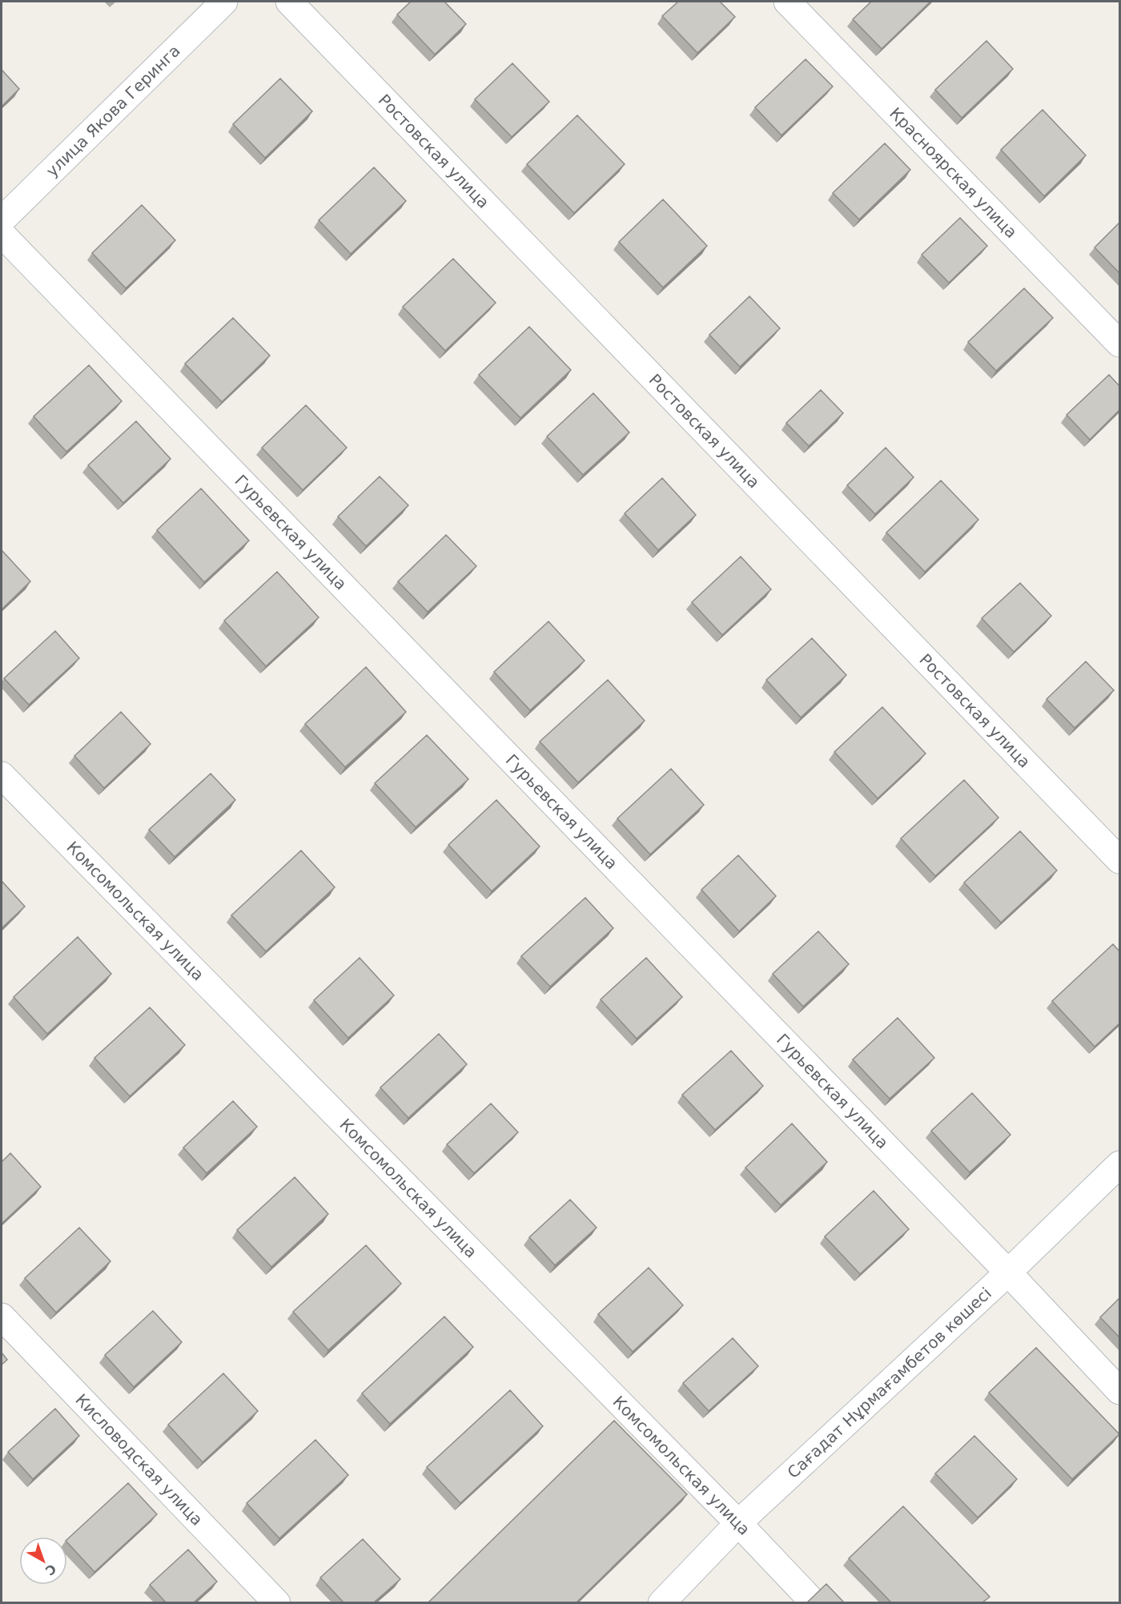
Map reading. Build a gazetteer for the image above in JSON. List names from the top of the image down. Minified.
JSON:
{"streets":{"street":["улица Якова Геринга","Ростовская улица","Красноярская улица","Гурьевская улица","Комсомольская улица","Сағадат Нұрмағамбетов көшесі","Кисловодская улица"]},"crossings":[["Гурьевская улица","Сағадат Нұрмағамбетов көшесі"],["Комсомольская улица","Сағадат Нұрмағамбетов көшесі"]],"north":"bottom right"}
